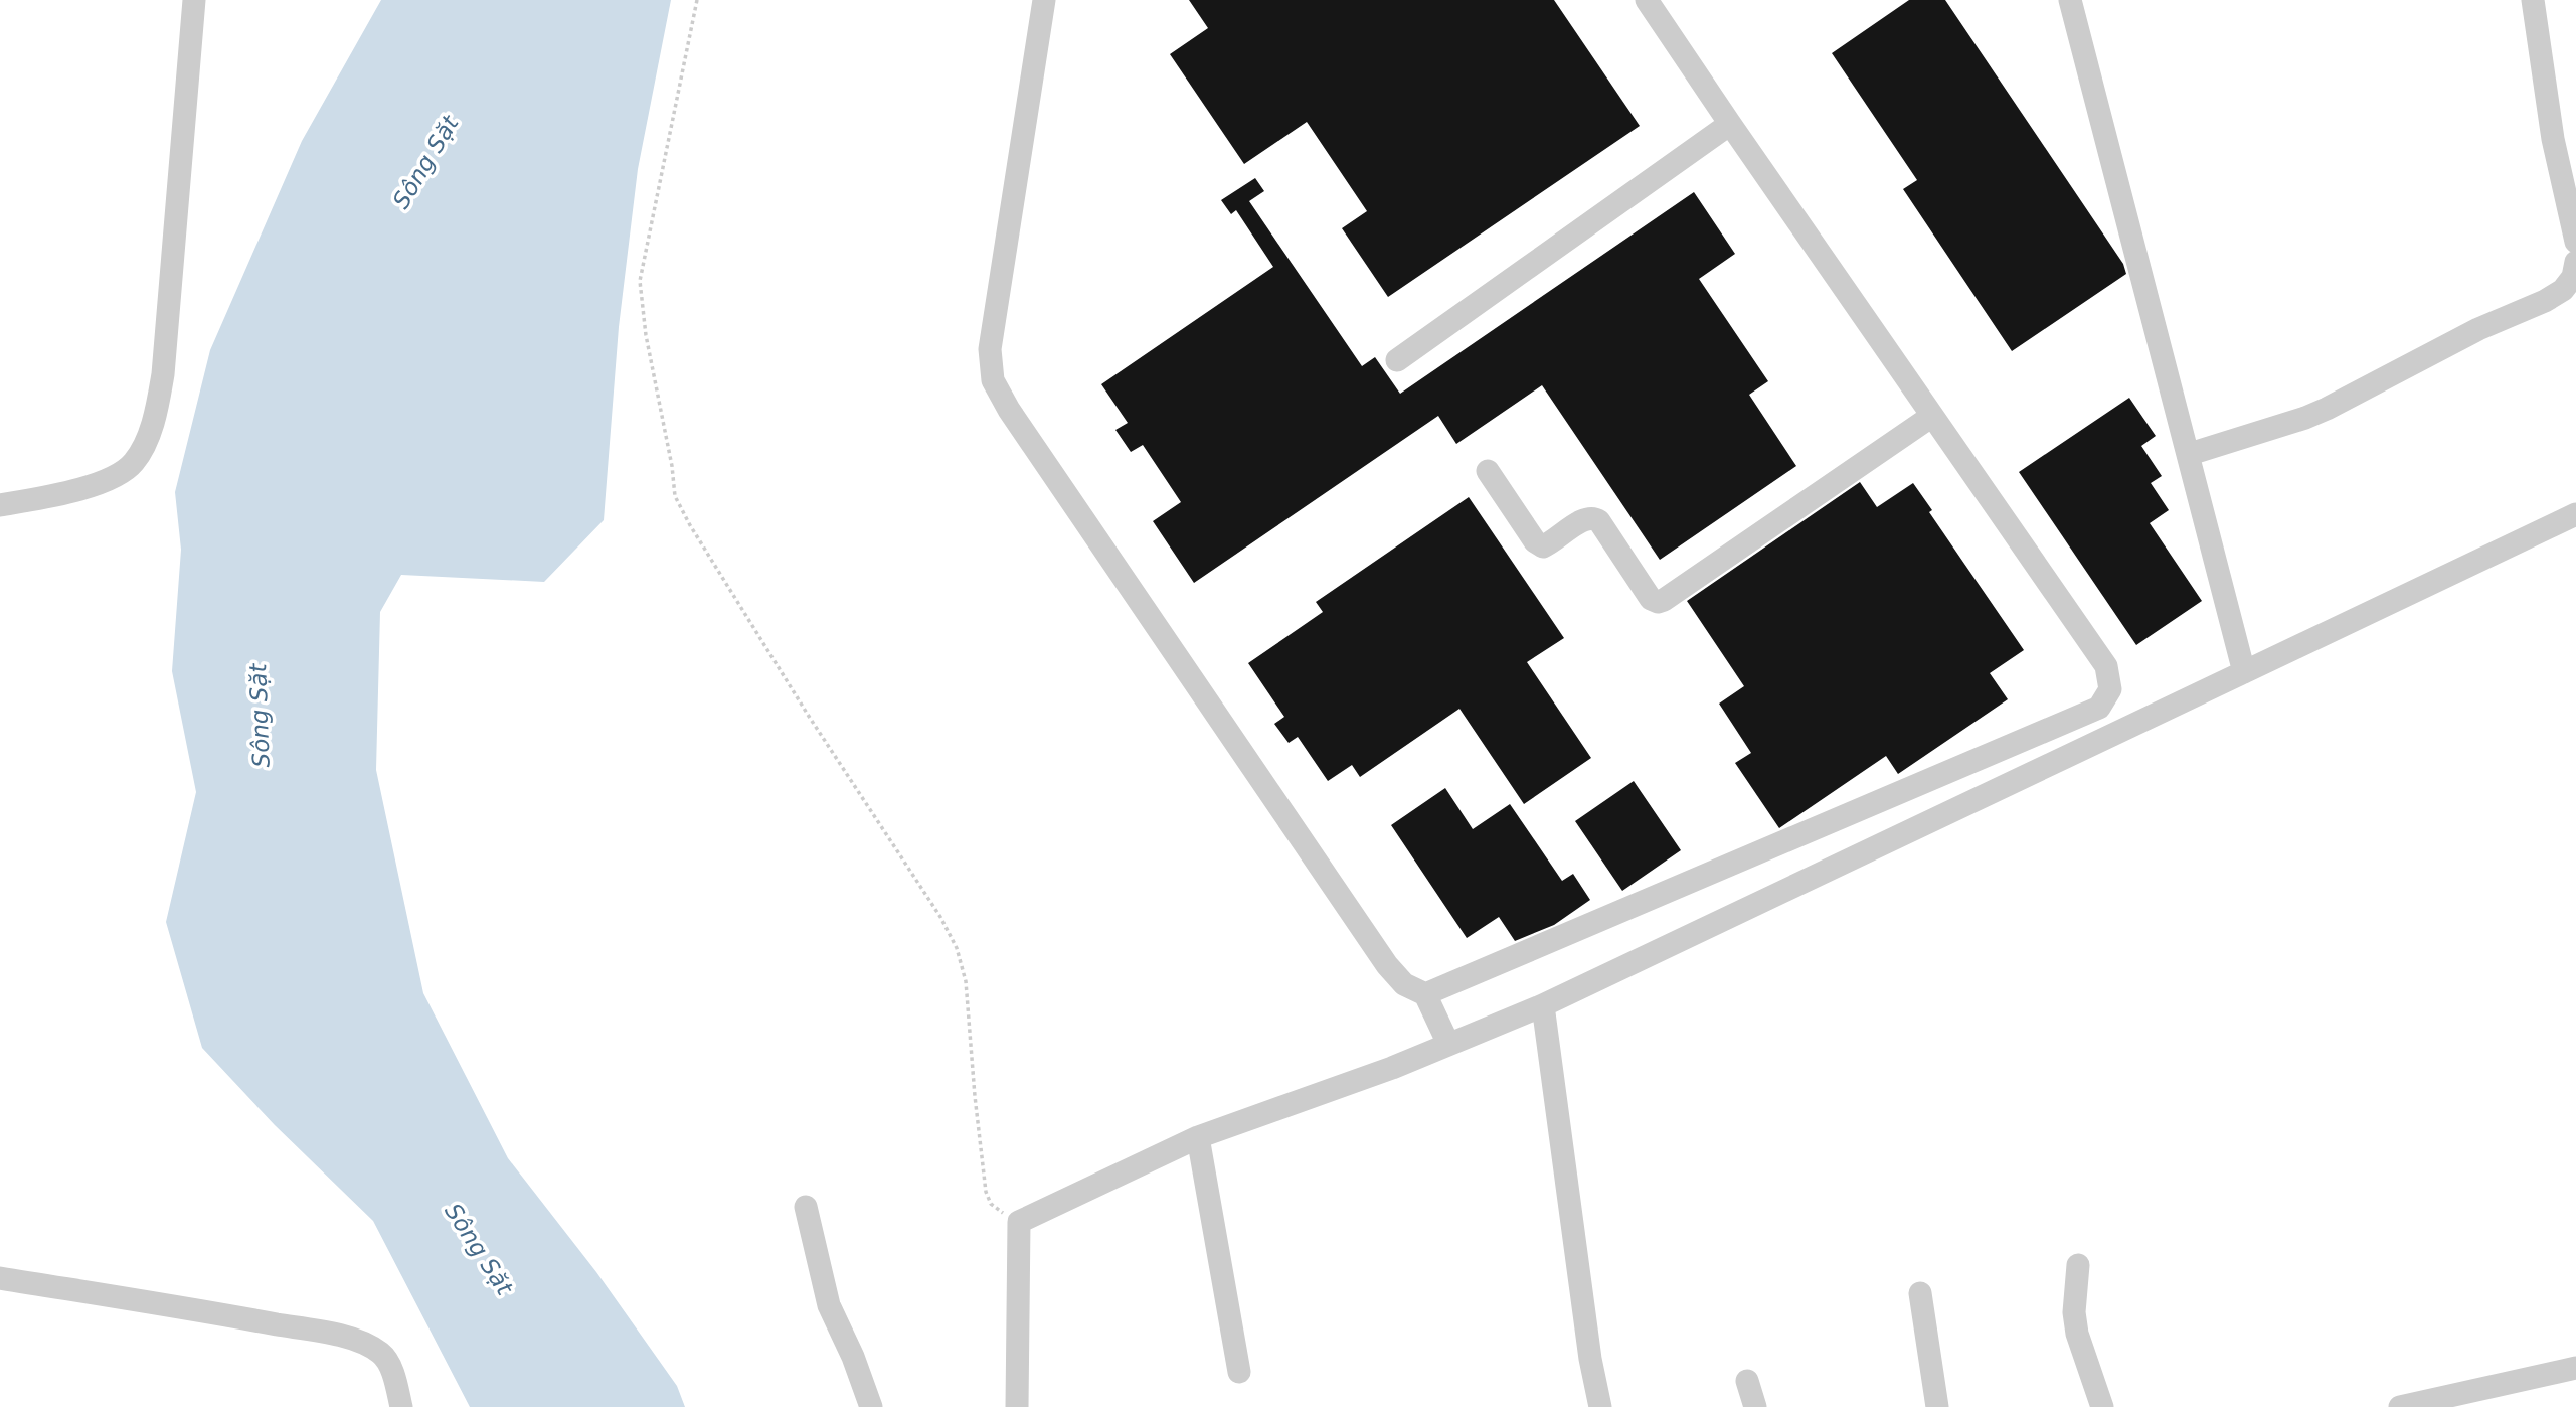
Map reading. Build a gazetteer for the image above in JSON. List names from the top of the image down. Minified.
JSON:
{"water":["Sông Sặt"]}
